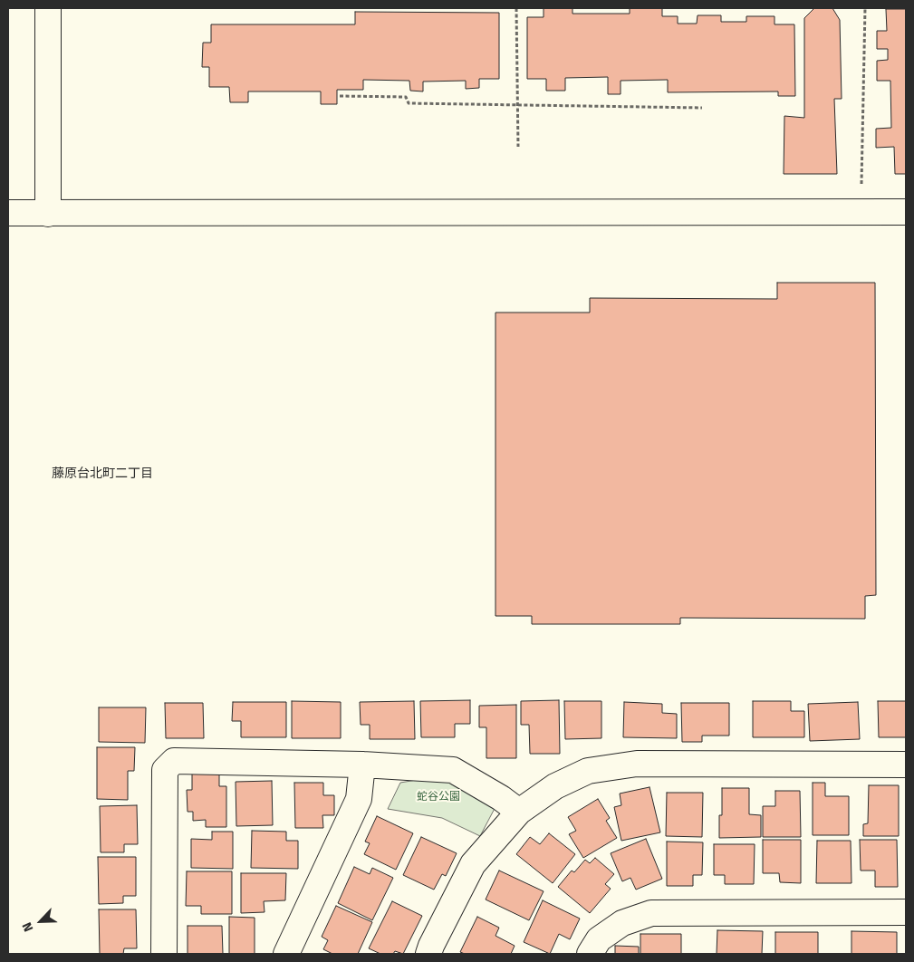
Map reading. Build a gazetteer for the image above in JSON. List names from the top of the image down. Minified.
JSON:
{"districts":["藤原台北町二丁目"],"parks":["蛇谷公園"],"north":"bottom left"}
